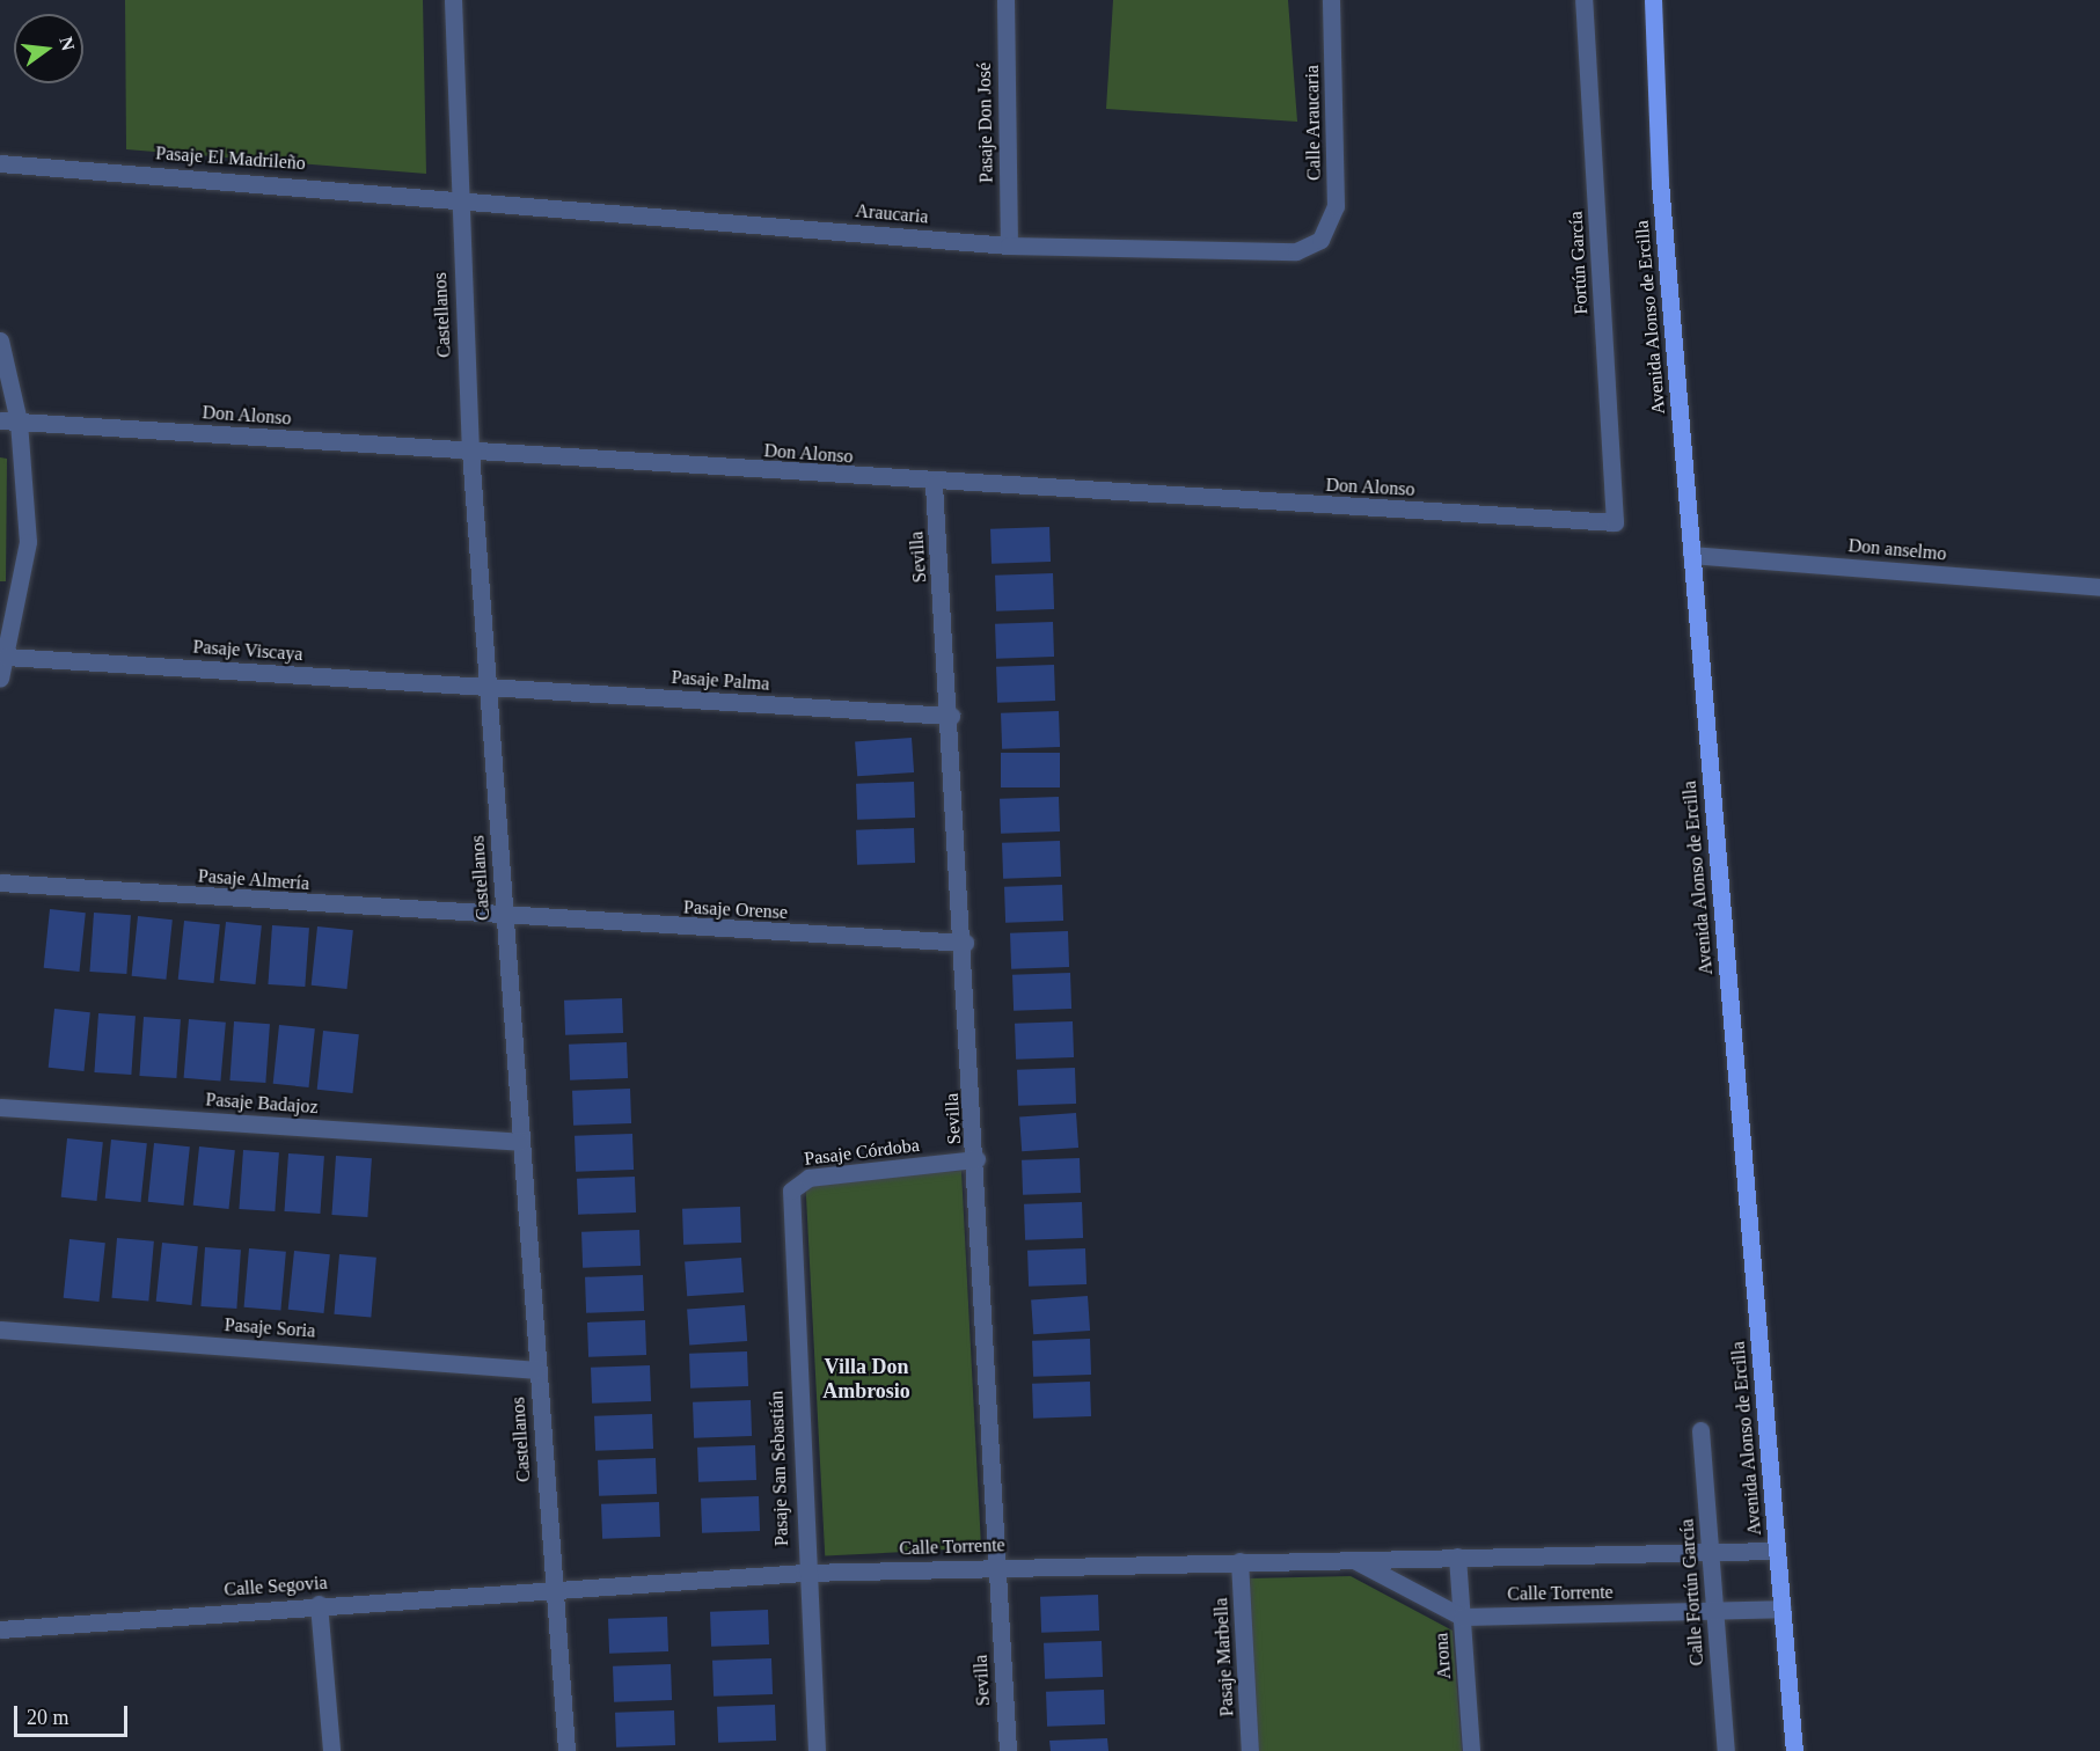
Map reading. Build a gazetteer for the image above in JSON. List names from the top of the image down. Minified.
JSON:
{"streets":{"main road":["Avenida Alonso de Ercilla"],"street":["Pasaje Don José","Calle Araucaria","Pasaje El Madrileño","Araucaria","Fortún García","Castellanos","Don Alonso","Don anselmo","Sevilla","Pasaje Viscaya","Pasaje Palma","Pasaje Almería","Pasaje Orense","Pasaje Badajoz","Pasaje Córdoba","Pasaje Soria","Pasaje San Sebastián","Calle Torrente","Calle Segovia","Calle Fortún García","Arona","Pasaje Marbella"]},"crossings":[["Pasaje Don José","Araucaria"],["Calle Araucaria","Araucaria"],["Pasaje El Madrileño","Araucaria"],["Pasaje El Madrileño","Castellanos"],["Araucaria","Castellanos"],["Fortún García","Don Alonso"],["Castellanos","Don Alonso"],["Castellanos","Pasaje Viscaya"],["Castellanos","Pasaje Palma"],["Castellanos","Pasaje Almería"],["Castellanos","Pasaje Orense"],["Castellanos","Pasaje Badajoz"],["Castellanos","Pasaje Soria"],["Castellanos","Calle Torrente"],["Castellanos","Calle Segovia"],["Avenida Alonso de Ercilla","Don anselmo"],["Avenida Alonso de Ercilla","Calle Torrente"],["Don Alonso","Sevilla"],["Sevilla","Pasaje Palma"],["Sevilla","Pasaje Orense"],["Sevilla","Pasaje Córdoba"],["Sevilla","Calle Torrente"],["Pasaje Viscaya","Pasaje Palma"],["Pasaje Almería","Pasaje Orense"],["Pasaje Córdoba","Pasaje San Sebastián"],["Pasaje San Sebastián","Calle Torrente"],["Calle Torrente","Calle Segovia"],["Calle Torrente","Calle Fortún García"],["Calle Torrente","Arona"],["Calle Torrente","Pasaje Marbella"]],"districts":["Villa Don Ambrosio"],"scale_bar":"20 m","north":"right"}
